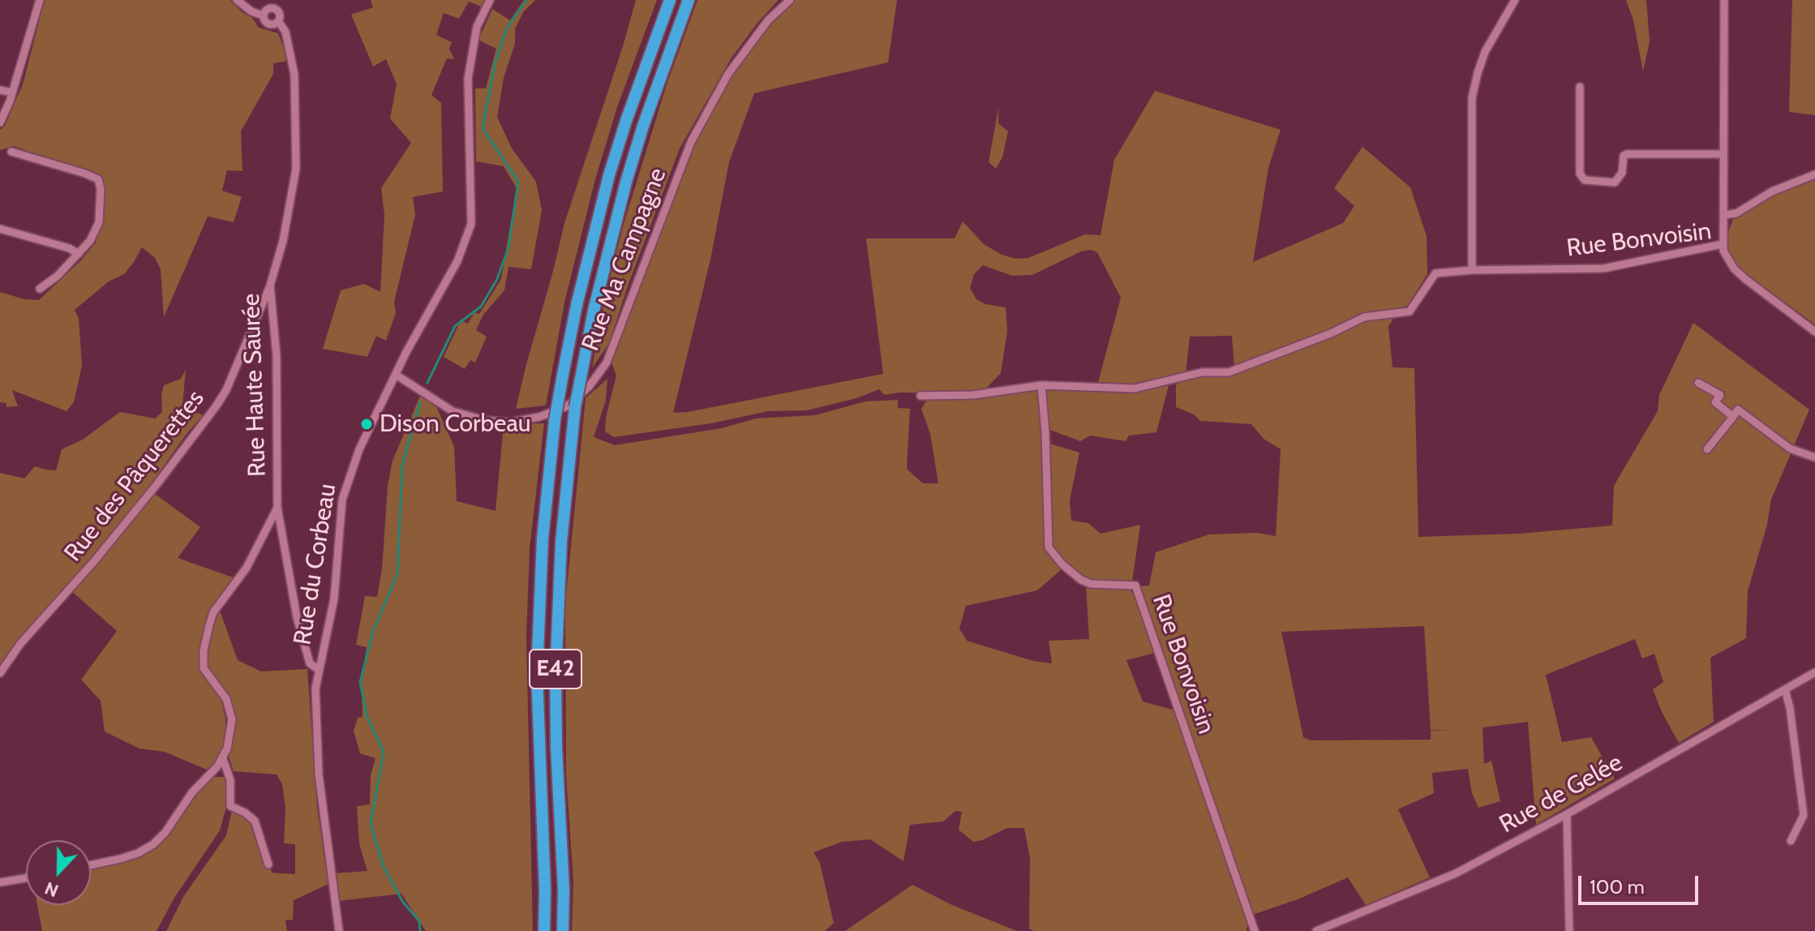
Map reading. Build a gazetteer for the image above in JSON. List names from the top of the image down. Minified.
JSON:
{"streets":{"highway":["E42"],"street":["Rue Bonvoisin","Rue Ma Campagne","Rue Haute Saurée","Rue des Pâquerettes","Rue du Corbeau","Rue de Gelée"]},"crossings":[["Rue Ma Campagne","Rue du Corbeau"],["Rue Haute Saurée","Rue des Pâquerettes"],["Rue Haute Saurée","Rue du Corbeau"]],"places":["Dison Corbeau"],"scale_bar":"100 m","north":"bottom"}
